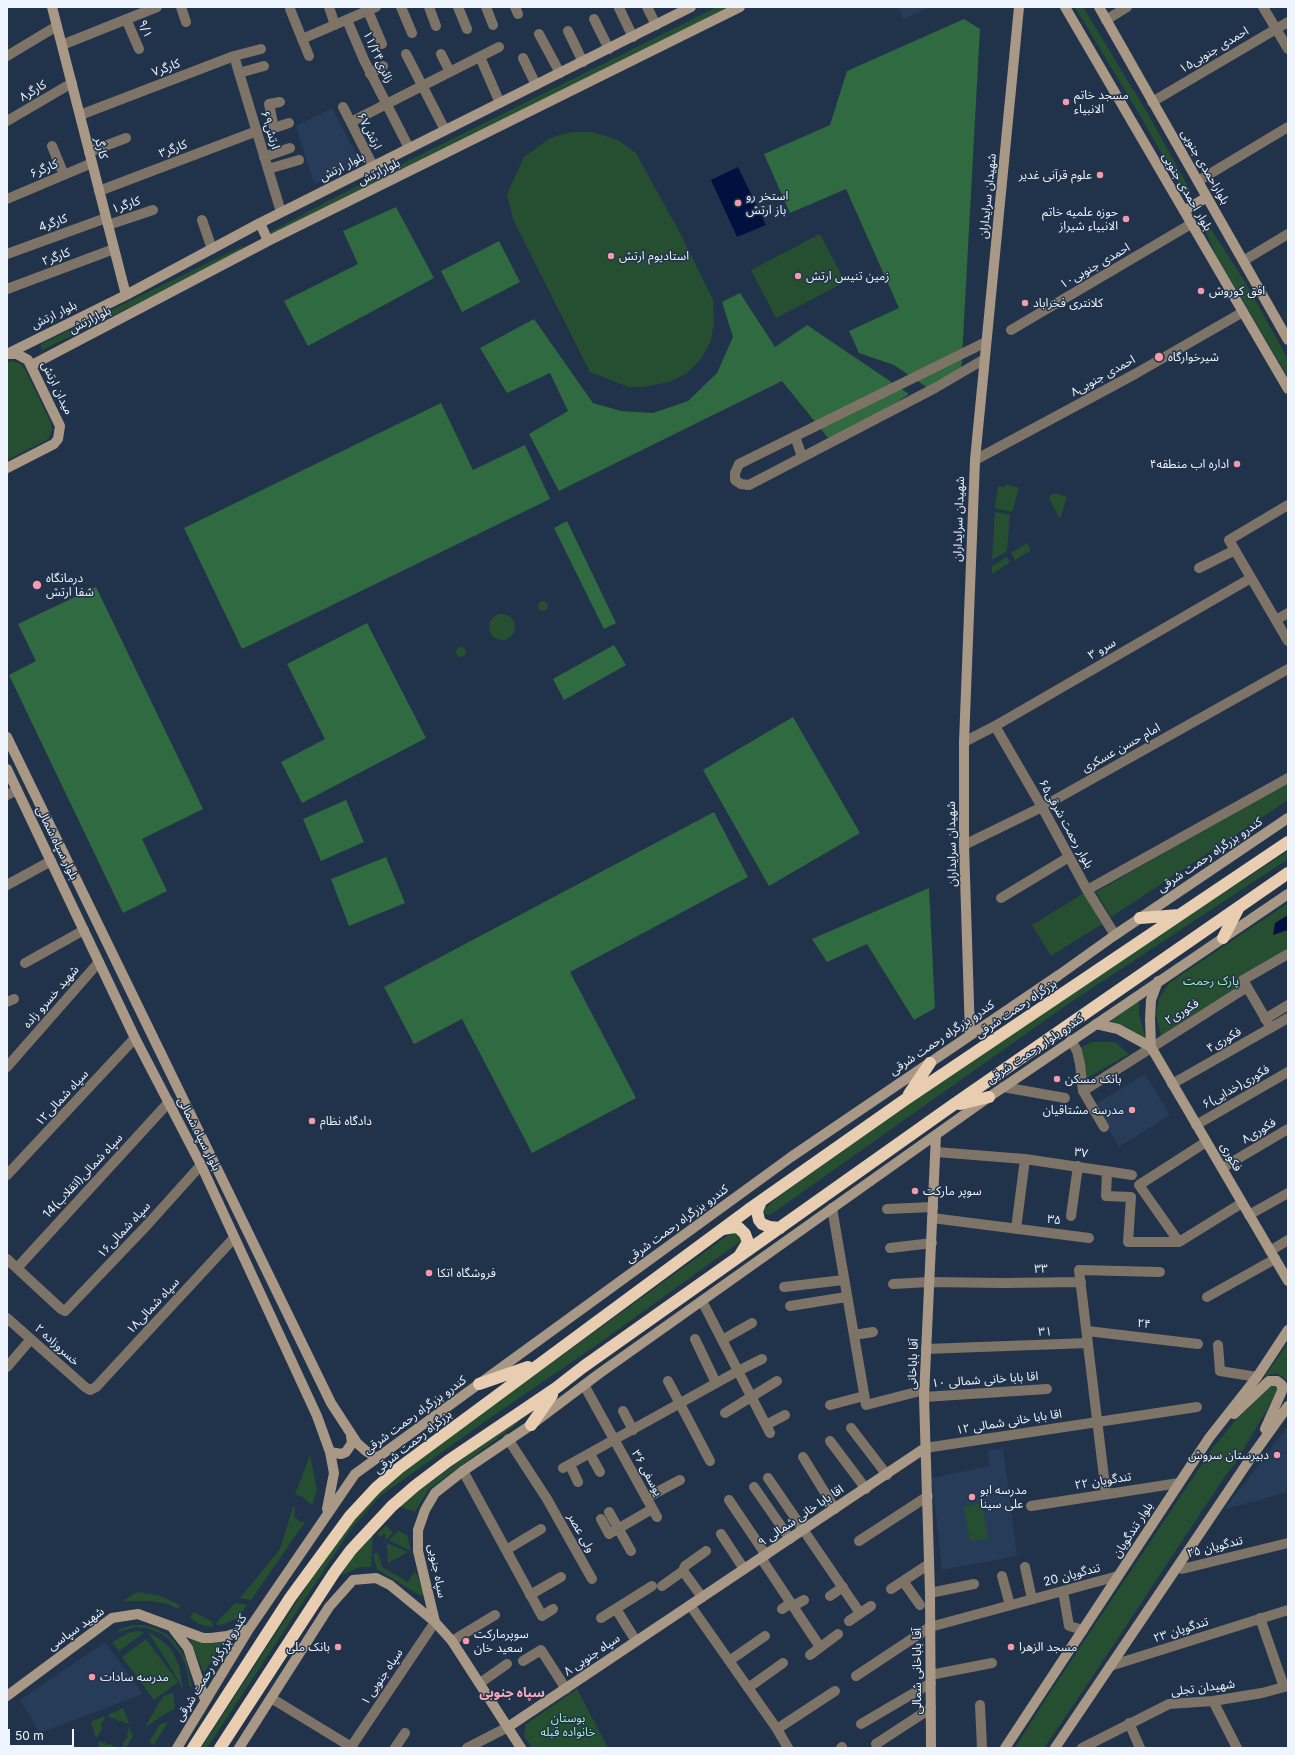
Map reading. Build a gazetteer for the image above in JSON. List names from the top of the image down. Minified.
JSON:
{"streets":{"highway":["بزرگراه رحمت شرقی"],"main road":["کارگر","بلوار ارتش","بلواراحمدی جنوبی","بلوارارتش","بلوار احمدی جنوبی","شهیدان سرایداران","میدان ارتش","بلوار سپاه شمالی","کندرو بزرگراه رحمت شرقی","کندرو بلوار رحمت شرقی","فکوری","آقا باباخانی","۹ اقا بابا خانی شمالی","بلوار تندگویان","سپاه جنوبی","شهید سپاسی","۸ سپاه جنوبی","آقا باباخانی شمالی"],"street":["۹/۱","احمدی جنوبی۱۵","زائری۱۱/۲۴","کارگر۷","کارگر۸","ارتش۶۹","ارتش۶۷","کارگر۳","کارگر۶","کارگر۱","4کارگر","کارگر۲","احمدی جنوبی۱۰","احمدی جنوبی۸","سرو ۳","امام حسن عسکری","بلوار رحمت شرقی۶۵","شهید خسرو زاده","فکوری۲","فکوری۴","۶فکوری(خدایی)","سپاه شمالی۱۲","فکوری۸","۳۷","14سپاه شمالی(اتقلاب)","۳۵","سپاه شمالی۱۶","۳۳","سپاه شمالی۱۸","۲۴","۳۱","خسروزاده ۲","۱۰ اقا بابا خانی شمالی","۱۲ اقا بابا خانی شمالی","یوسفی ۳۶","۲۲ تندگویان","ولی عصر","۲۵ تندگویان","20 تندگویان","۲۳ تندگویان","۱ سپاه جنوبی","شهیدان تجلی"]},"crossings":[["احمدی جنوبی۱۵","بلواراحمدی جنوبی"],["زائری۱۱/۲۴","بلوار ارتش"],["کارگر۷","ارتش۶۹"],["کارگر۷","کارگر"],["کارگر۸","کارگر"],["ارتش۶۹","کارگر۳"],["ارتش۶۹","بلوار ارتش"],["ارتش۶۷","بلوار ارتش"],["کارگر","کارگر۳"],["کارگر","بلوار ارتش"],["کارگر","کارگر۶"],["کارگر","کارگر۱"],["کارگر","4کارگر"],["کارگر","کارگر۲"],["بلوار ارتش","میدان ارتش"],["بلوارارتش","میدان ارتش"],["بلوار احمدی جنوبی","احمدی جنوبی۱۰"],["بلوار احمدی جنوبی","احمدی جنوبی۸"],["شهیدان سرایداران","احمدی جنوبی۸"],["شهیدان سرایداران","سرو ۳"],["شهیدان سرایداران","امام حسن عسکری"],["شهیدان سرایداران","کندرو بزرگراه رحمت شرقی"],["کارگر۱","4کارگر"],["سرو ۳","بلوار رحمت شرقی۶۵"],["امام حسن عسکری","بلوار رحمت شرقی۶۵"],["بلوار رحمت شرقی۶۵","کندرو بزرگراه رحمت شرقی"],["بلوار سپاه شمالی","کندرو بزرگراه رحمت شرقی"],["بلوار سپاه شمالی","شهید خسرو زاده"],["بلوار سپاه شمالی","سپاه شمالی۱۲"],["بلوار سپاه شمالی","14سپاه شمالی(اتقلاب)"],["بلوار سپاه شمالی","سپاه شمالی۱۶"],["بلوار سپاه شمالی","سپاه شمالی۱۸"],["کندرو بزرگراه رحمت شرقی","شهید سپاسی"],["فکوری۲","فکوری"],["فکوری۴","فکوری"],["۶فکوری(خدایی)","فکوری"],["فکوری۸","فکوری"],["۳۷","آقا باباخانی"],["14سپاه شمالی(اتقلاب)","سپاه شمالی۱۶"],["۳۵","آقا باباخانی"],["۳۳","آقا باباخانی"],["سپاه شمالی۱۸","خسروزاده ۲"],["۳۱","آقا باباخانی"],["آقا باباخانی","۱۰ اقا بابا خانی شمالی"],["آقا باباخانی","۱۲ اقا بابا خانی شمالی"],["آقا باباخانی","۹ اقا بابا خانی شمالی"],["آقا باباخانی","آقا باباخانی شمالی"],["۱۲ اقا بابا خانی شمالی","۹ اقا بابا خانی شمالی"],["۲۲ تندگویان","بلوار تندگویان"],["۹ اقا بابا خانی شمالی","۸ سپاه جنوبی"],["بلوار تندگویان","20 تندگویان"],["سپاه جنوبی","۸ سپاه جنوبی"],["سپاه جنوبی","۱ سپاه جنوبی"],["20 تندگویان","آقا باباخانی شمالی"]],"districts":["سپاه جنوبی"],"parks":["پارک رحمت","بوستان خانواده قبله"],"places":["مسجد خاتم الانبیاء","علوم قرآنی غدیر","استخر رو باز ارتش","حوزه علمیه خاتم الانبیاء شیراز","استادیوم ارتش","زمین تنیس ارتش","افق کوروش","کلانتری فخراباد","شیرخوارگاه","اداره اب منطقه۴","درمانگاه شفا ارتش","بانک مسکن","مدرسه مشتاقیان","دادگاه نظام","سوپر مارکت","فروشگاه اتکا","دبیرستان سروش","مدرسه ابو علی سینا","سوپرمارکت سعید خان","بانک ملی","مسجد الزهرا","مدرسه سادات"],"scale_bar":"50 m"}
